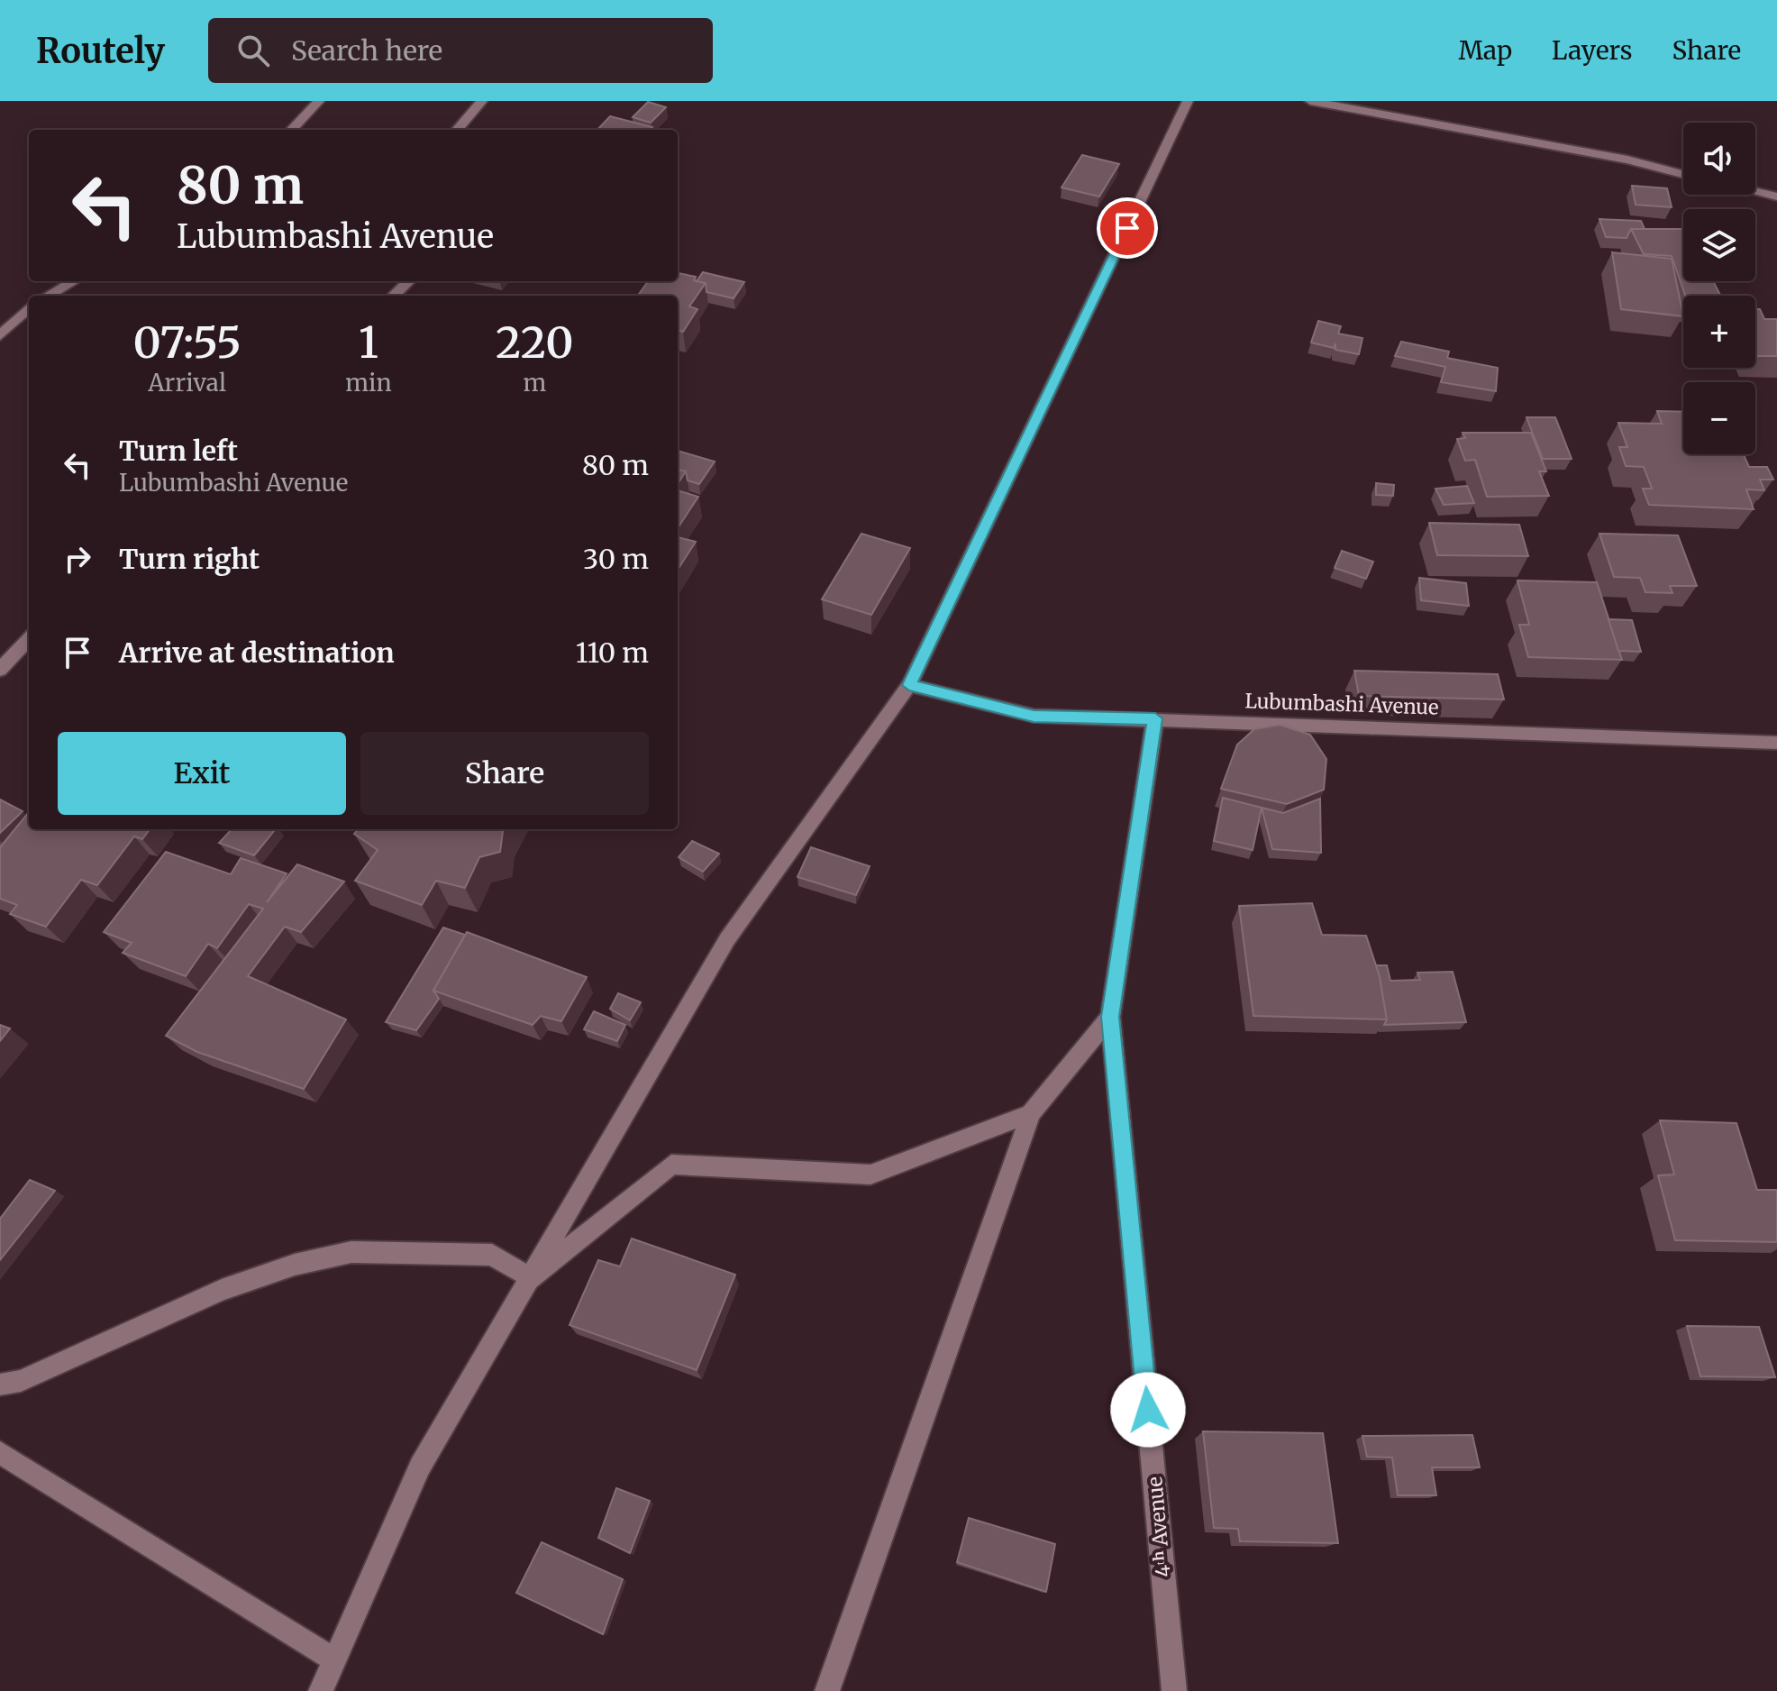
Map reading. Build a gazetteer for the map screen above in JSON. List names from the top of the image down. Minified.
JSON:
{"streets":{"street":["Lubumbashi Avenue","4ᵗʰ Avenue"]},"crossings":[["Lubumbashi Avenue","4ᵗʰ Avenue"]],"page":{"header":"Routely","search":"Search here","nav":["Map","Layers","Share"],"map_buttons":["+","−"],"turn":["80 m","Lubumbashi Avenue"],"eta":["07:55","Arrival","1","min","220","m"],"list":[{"name":"Turn left","note":"Lubumbashi Avenue","value":"80 m"},{"name":"Turn right","value":"30 m"},{"name":"Arrive at destination","value":"110 m"}],"buttons":["Exit","Share"]}}
